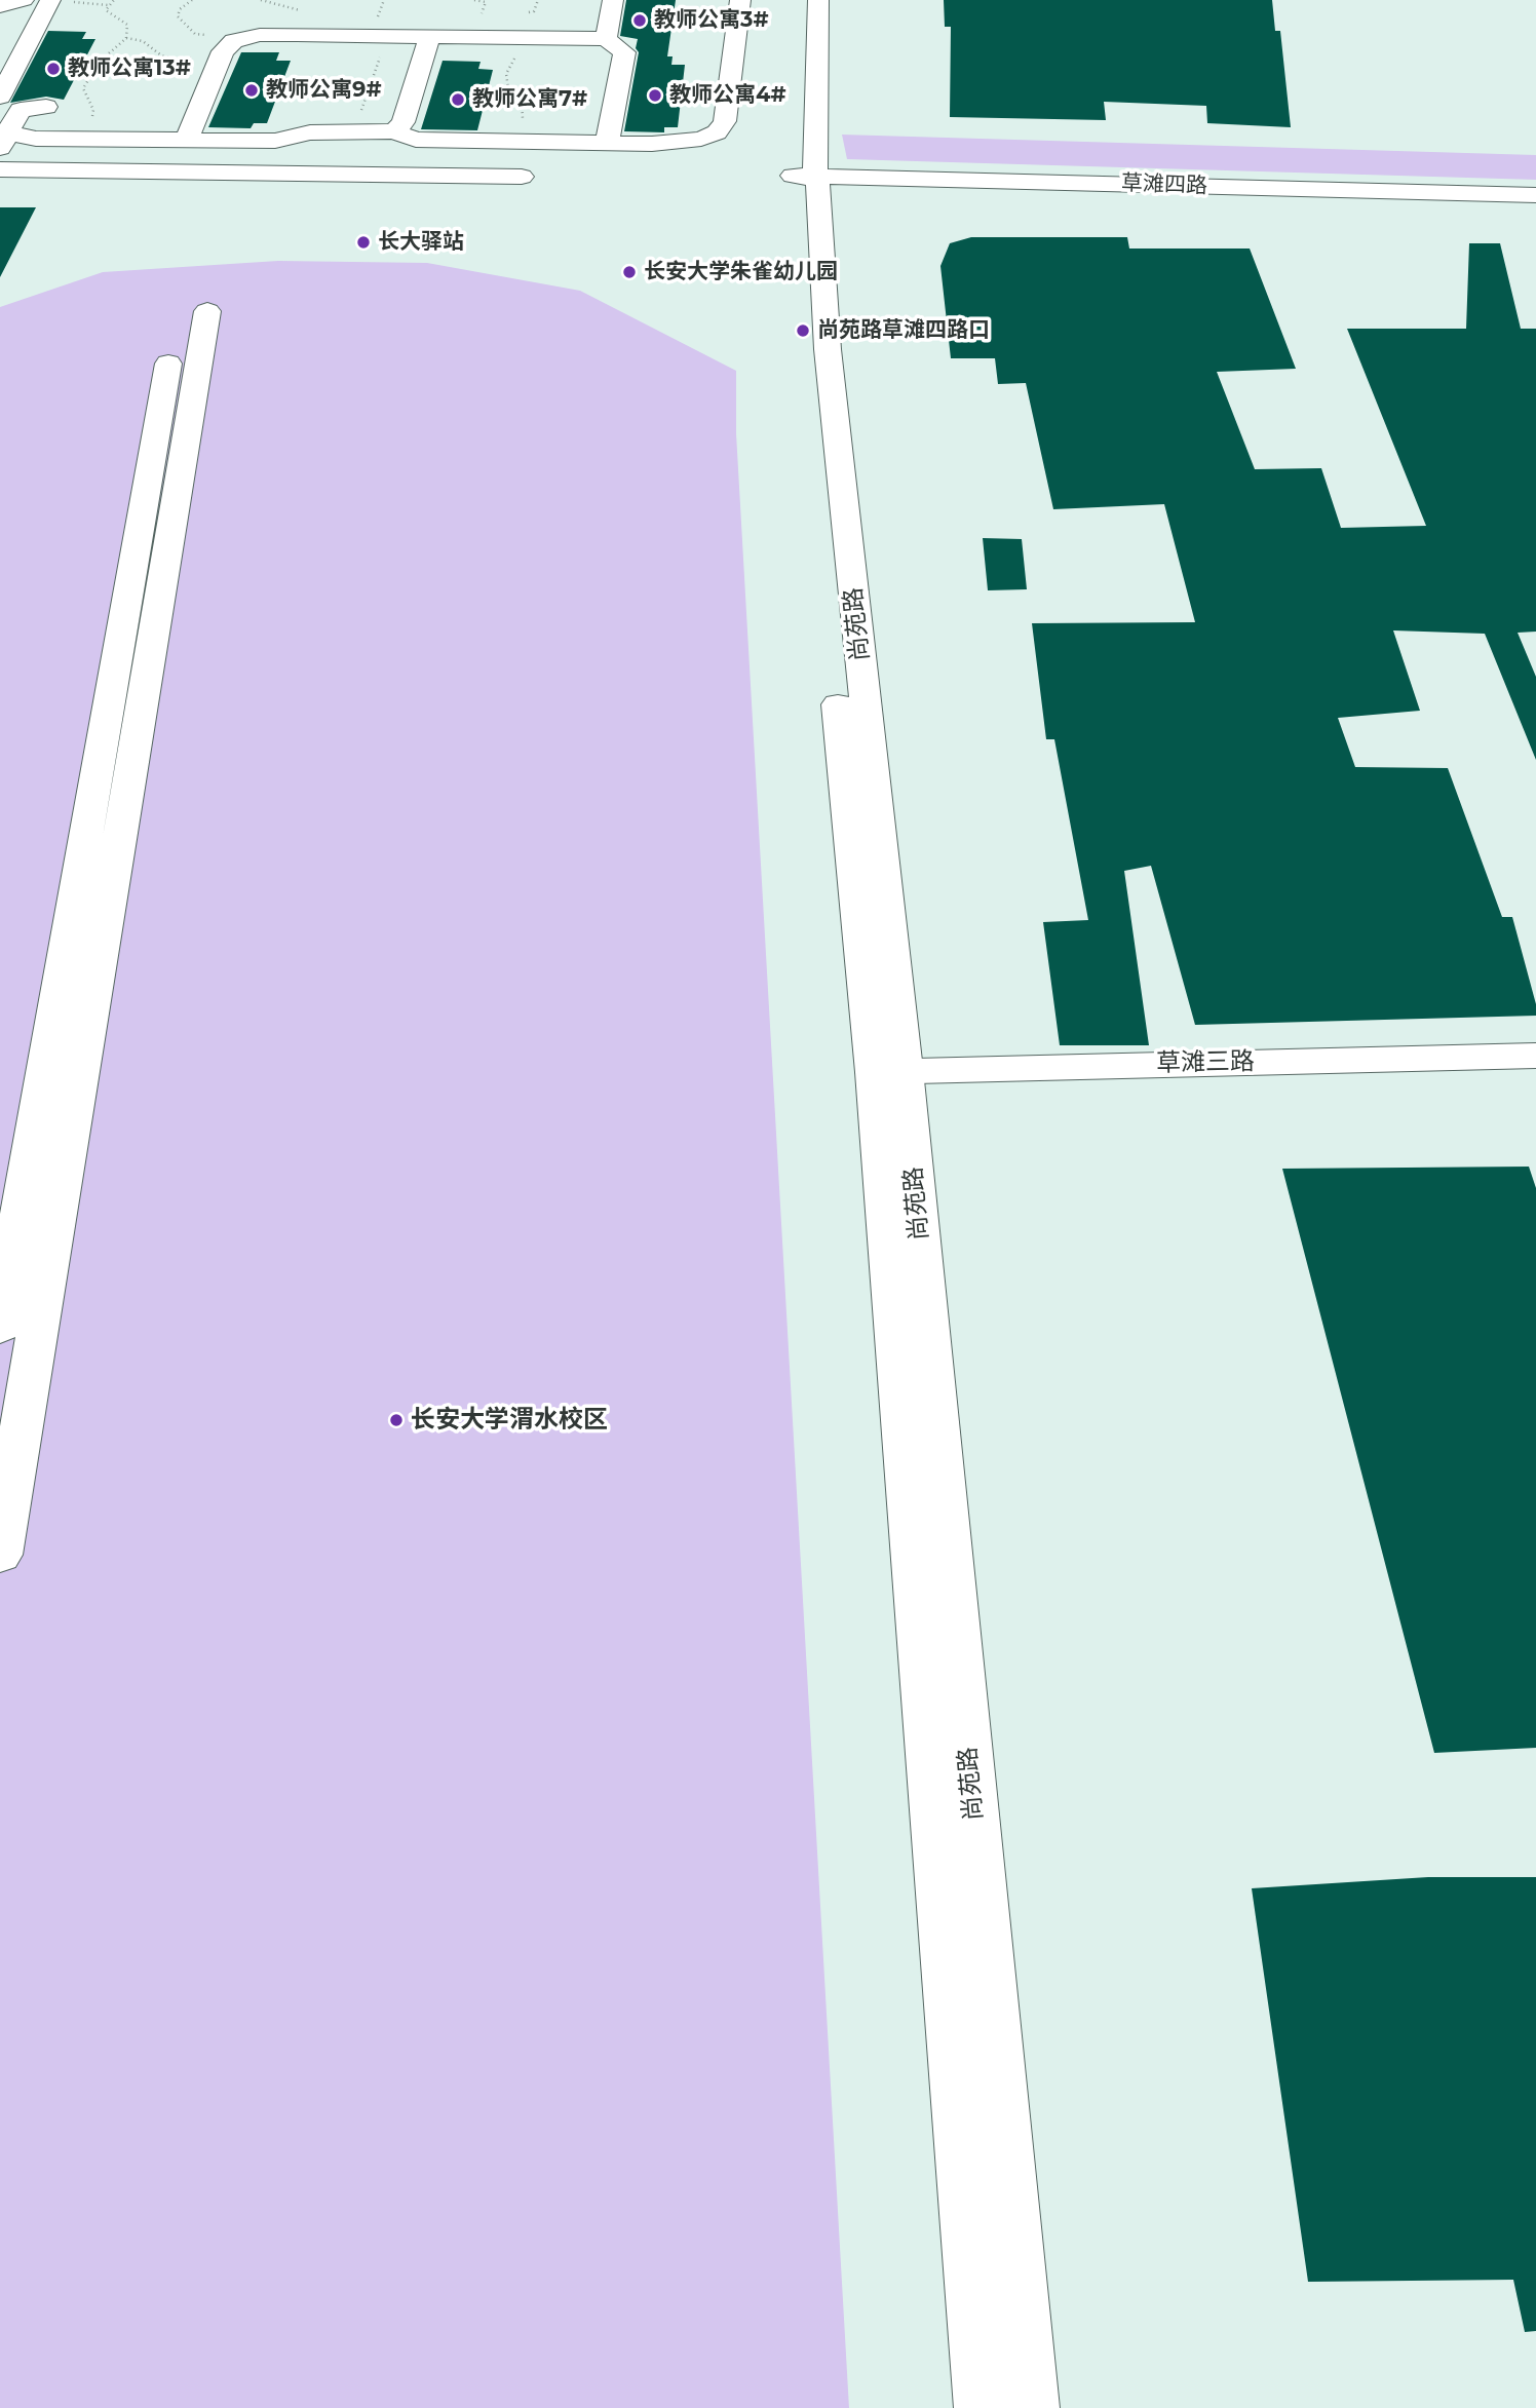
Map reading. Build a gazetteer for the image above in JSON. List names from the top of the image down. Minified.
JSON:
{"streets":{"main road":["草滩四路","尚苑路","草滩三路"]},"crossings":[["草滩四路","尚苑路"],["尚苑路","草滩三路"]],"places":["教师公寓3#","教师公寓13#","教师公寓9#","教师公寓4#","教师公寓7#","长大驿站","长安大学朱雀幼儿园","尚苑路草滩四路口","长安大学渭水校区"]}
